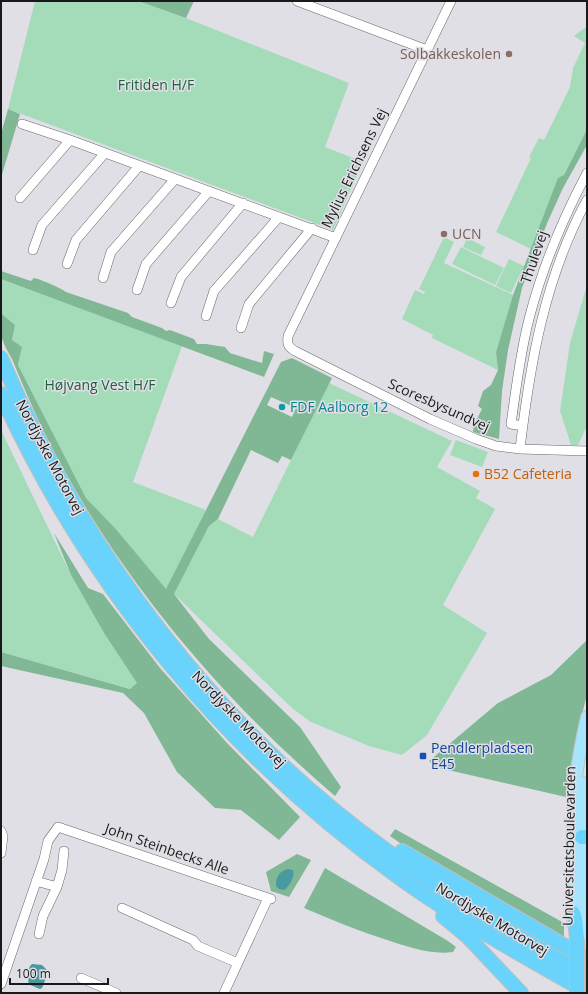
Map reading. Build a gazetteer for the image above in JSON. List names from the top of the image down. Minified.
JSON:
{"streets":{"highway":["Nordjyske Motorvej"],"main road":["Universitetsboulevarden"],"street":["Mylius Erichsens Vej","Thulevej","Scoresbysundvej","John Steinbecks Alle"]},"crossings":[["Mylius Erichsens Vej","Scoresbysundvej"],["Thulevej","Scoresbysundvej"]],"parks":["Fritiden H/F","Højvang Vest H/F"],"places":{"other":["Solbakkeskolen","UCN","FDF Aalborg 12","B52 Cafeteria"],"transit":["Pendlerpladsen E45"]},"scale_bar":"100 m"}
